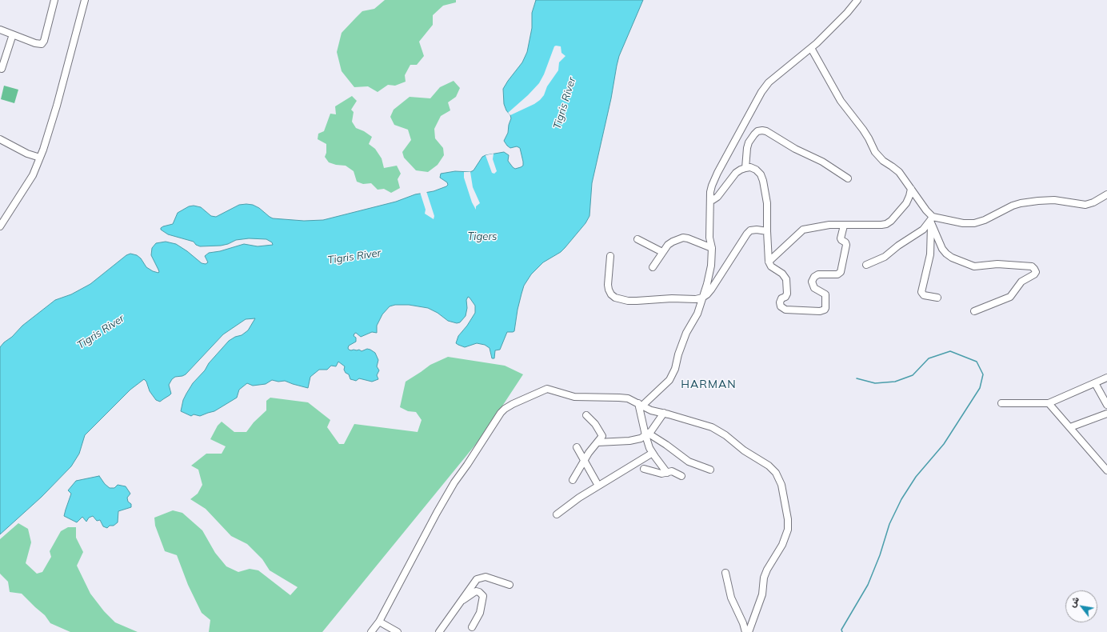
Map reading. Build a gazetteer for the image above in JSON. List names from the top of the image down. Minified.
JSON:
{"districts":["HARMAN"],"water":["Tigris River","Tigers"],"north":"top left"}
